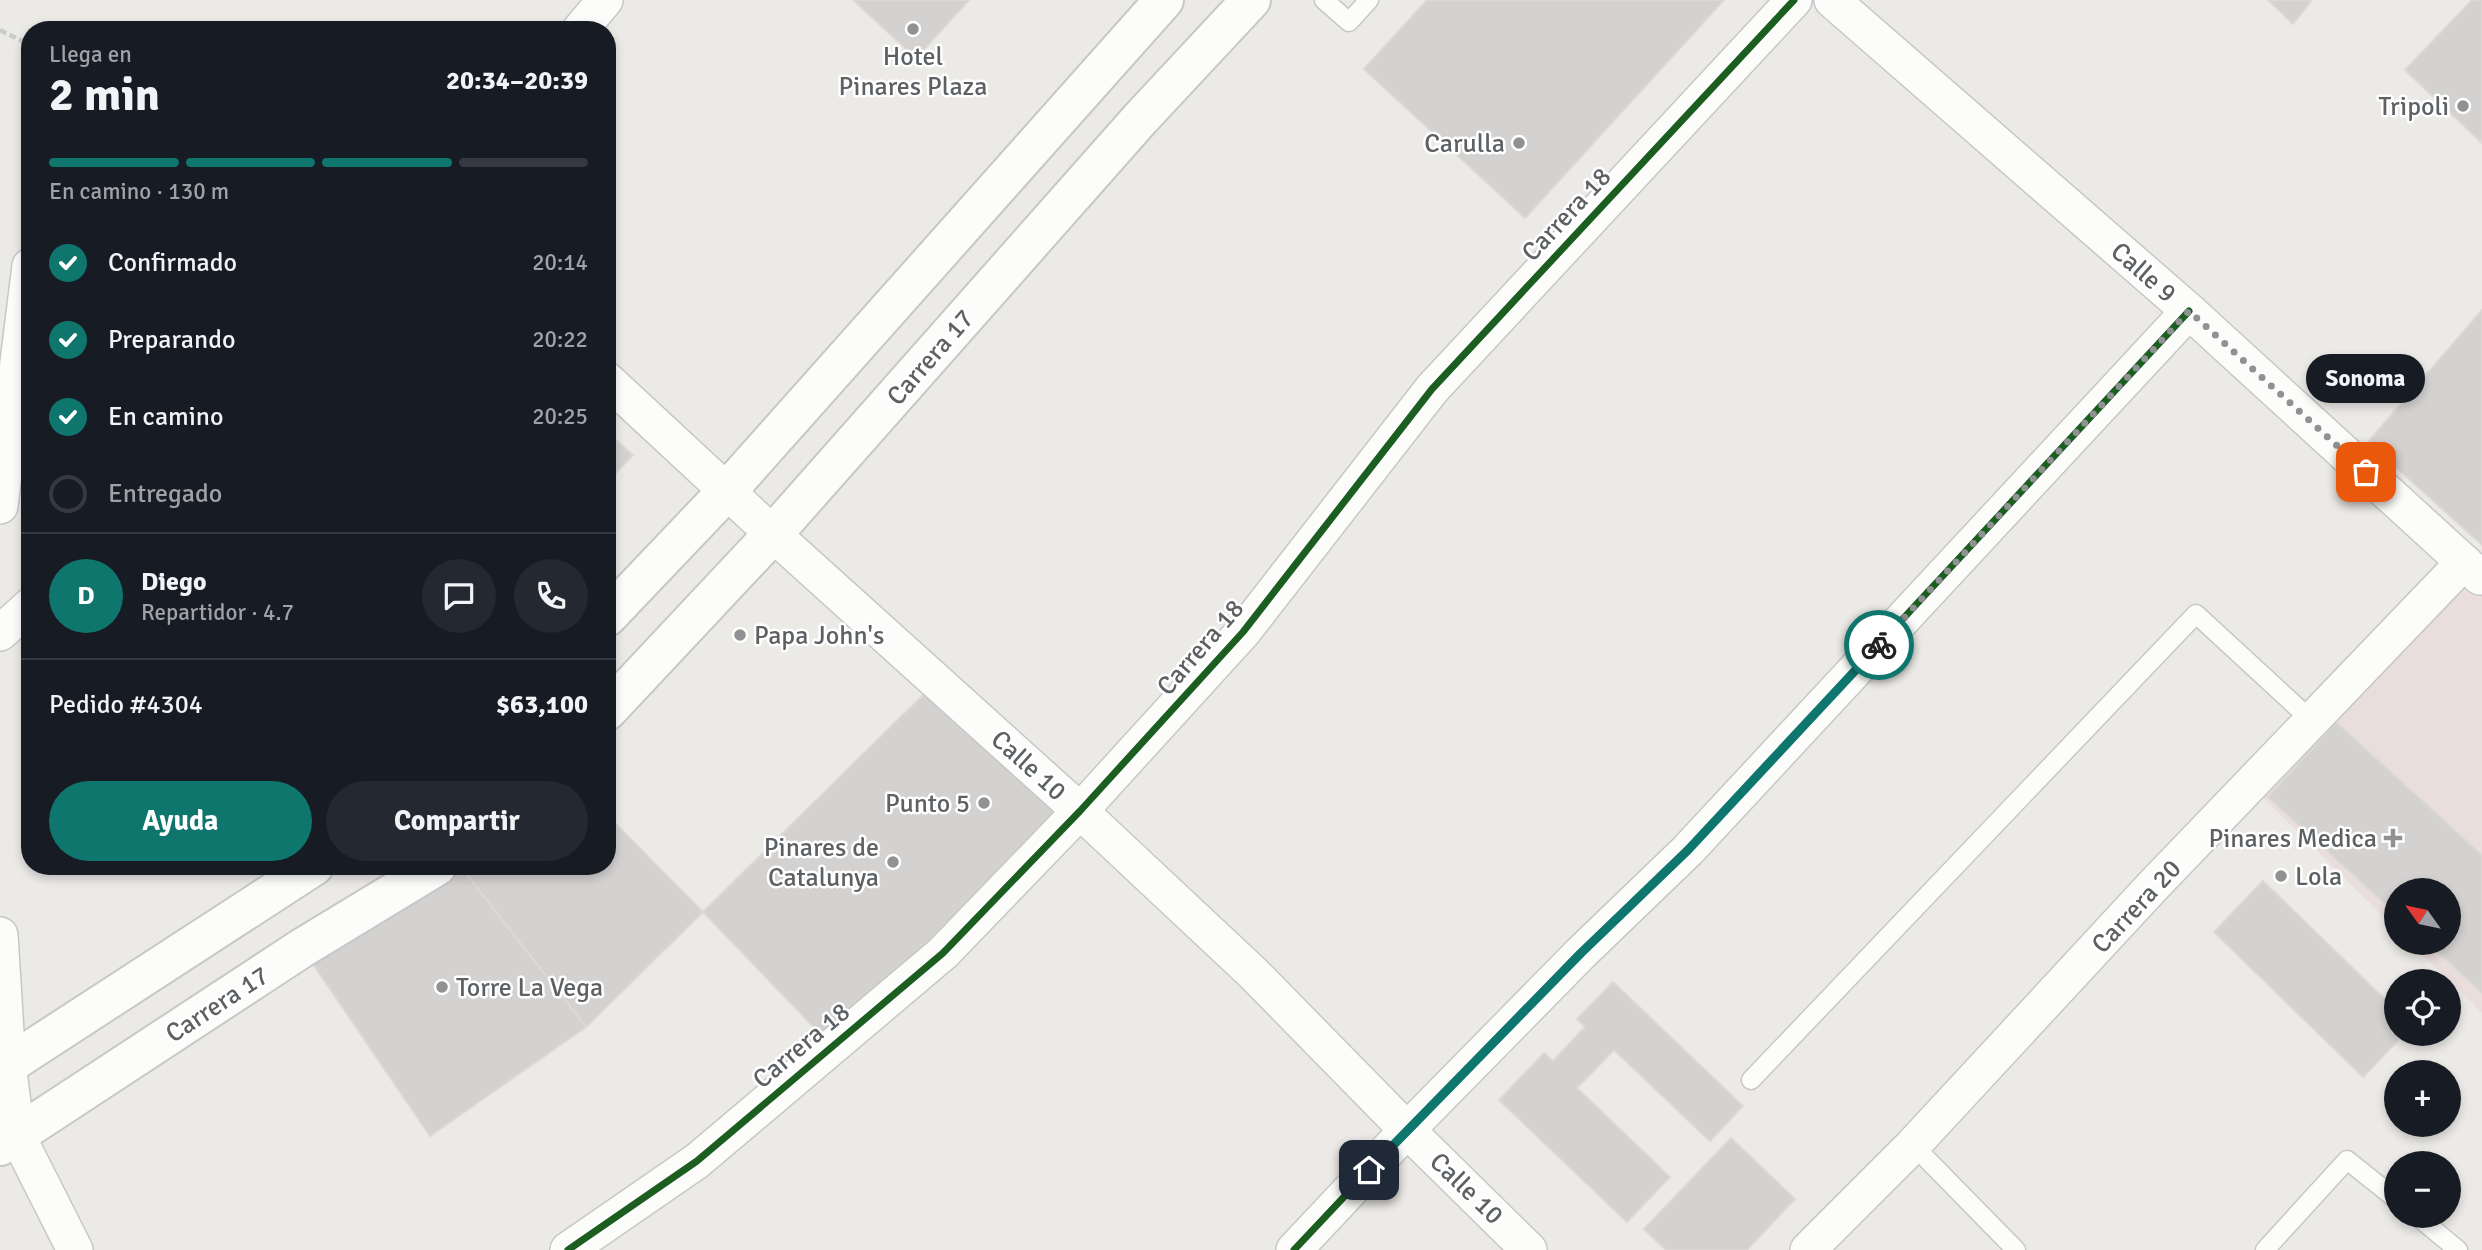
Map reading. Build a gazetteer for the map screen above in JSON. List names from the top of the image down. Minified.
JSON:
{"streets":{"main road":["Carrera 17"],"street":["Carrera 18","Calle 9","Calle 10","Carrera 20"]},"crossings":[["Carrera 18","Calle 10"],["Calle 9","Carrera 20"],["Carrera 17","Calle 10"]],"places":{"other":["Hotel Pinares Plaza","Tripoli","Carulla","Sonoma","Papa John's","Punto 5","Pinares de Catalunya","Lola","Torre La Vega"],"health":["Pinares Medica"]},"north":"top left","page":{"heading":["2 min","Llega en","20:34–20:39"],"panel":["Diego","Repartidor · 4.7","Pedido #4304","$63,100"],"bar":"En camino · 130 m","list":[["Confirmado","20:14"],["Preparando","20:22"],["En camino","20:25"],"Entregado"],"bubble":"Sonoma","round":"D","buttons":["Ayuda","Compartir"],"map_buttons":["+","−"]}}
